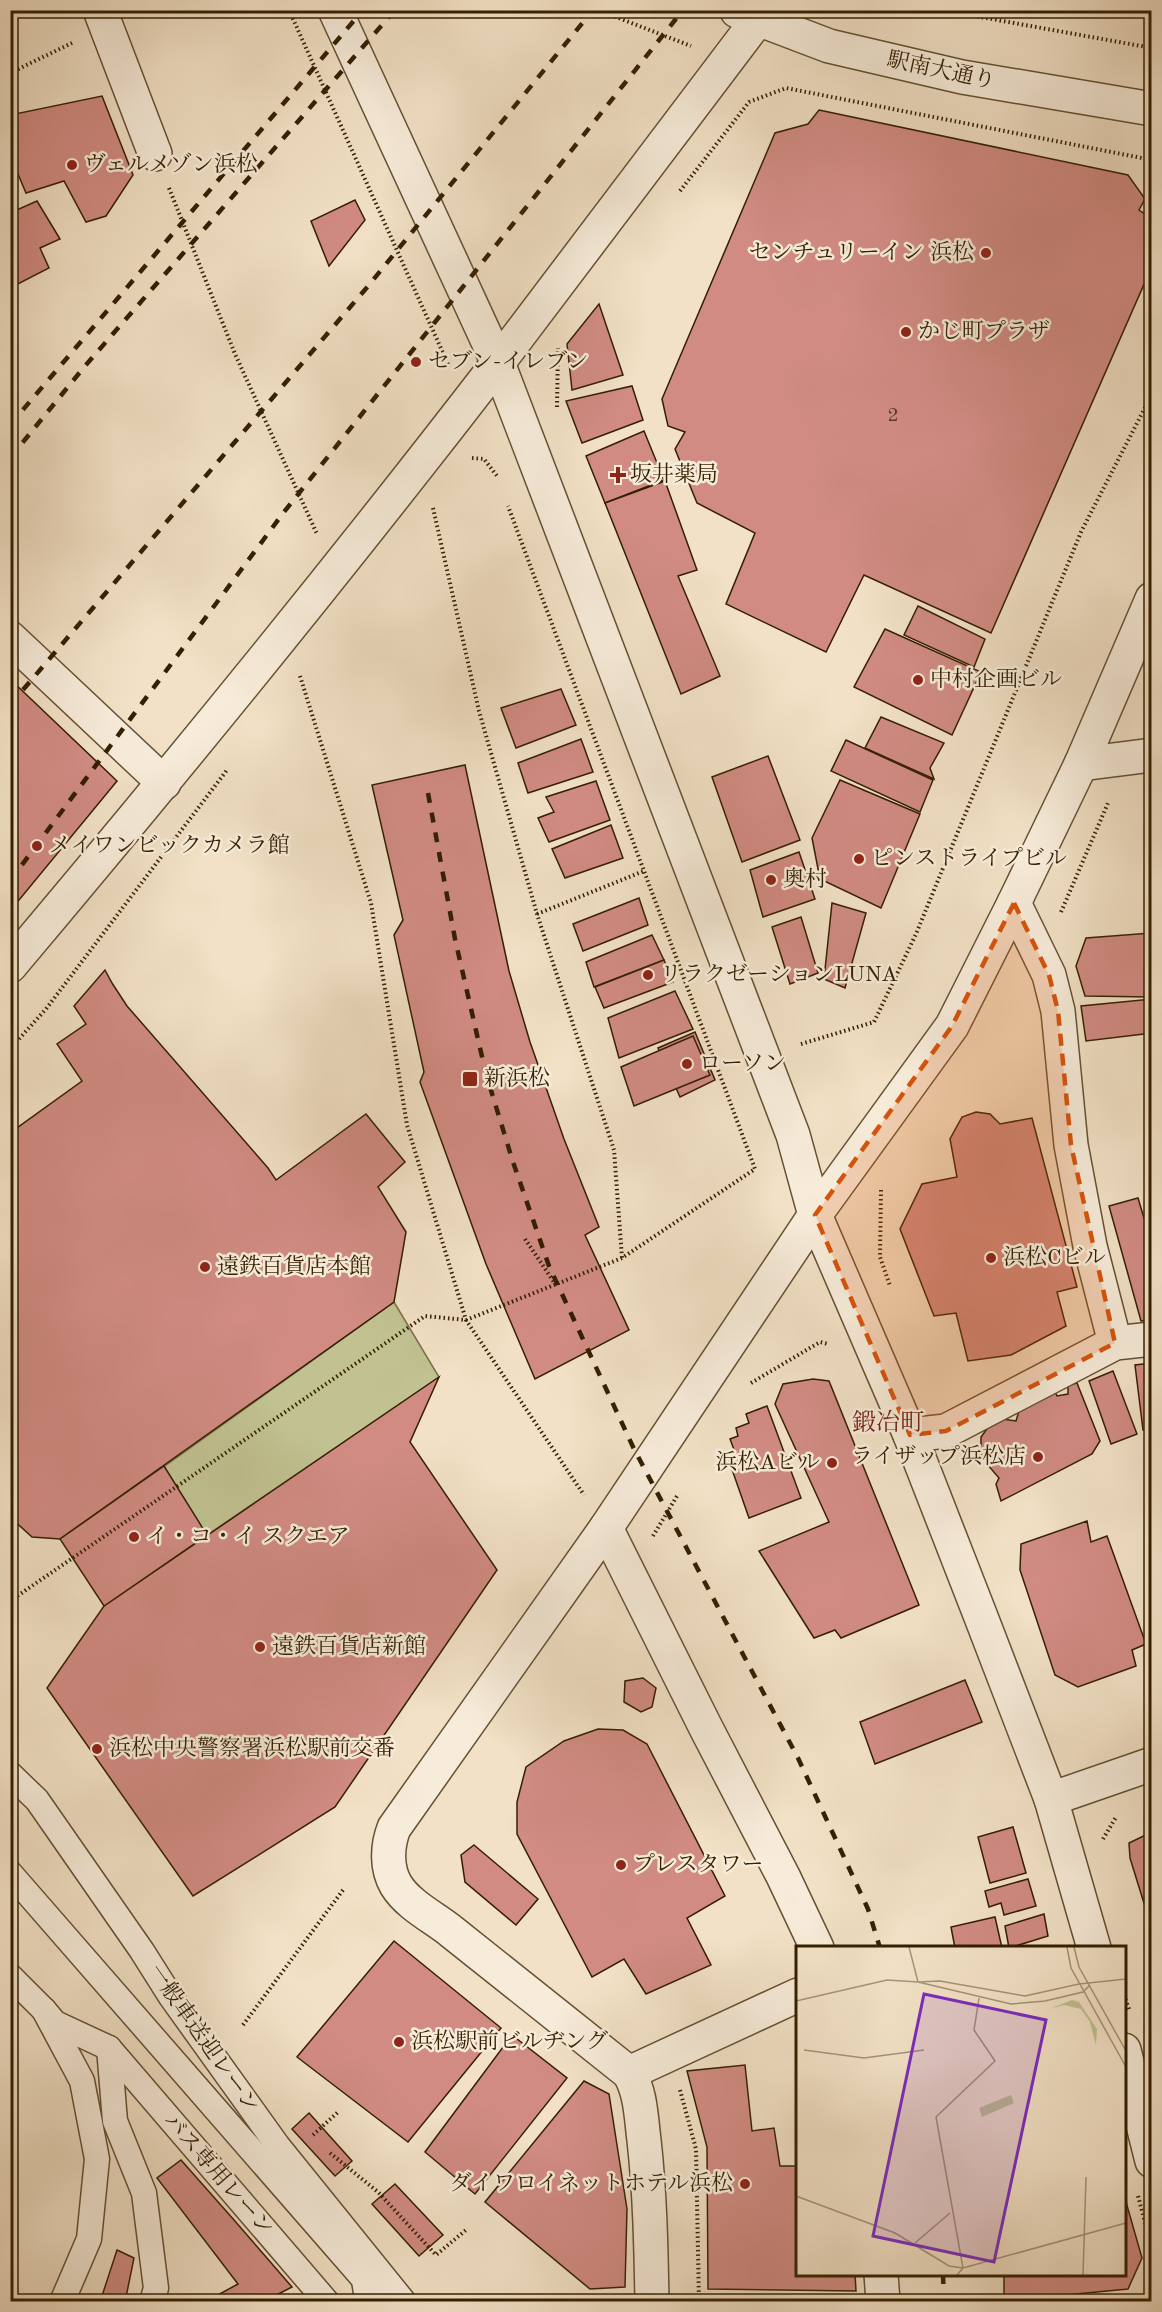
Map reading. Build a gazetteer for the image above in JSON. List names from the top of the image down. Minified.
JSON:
{"streets":{"street":["駅南大通り"],"lane":["一般車送迎レーン","バス専用レーン"]},"districts":["鍛冶町"],"places":{"other":["ヴェルメゾン浜松","センチュリーイン 浜松","かじ町プラザ","セブン-イレブン","中村企画ビル","メイワンビックカメラ館","ピンストライプビル","奥村","リラクゼーションLUNA","ローソン","浜松Cビル","遠鉄百貨店本館","ライザップ浜松店","浜松Aビル","イ・コ・イ スクエア","遠鉄百貨店新館","浜松中央警察署浜松駅前交番","プレスタワー","浜松駅前ビルヂング","ダイワロイネットホテル浜松"],"health":["坂井薬局"],"transit":["新浜松"]},"house_numbers":["2"]}
